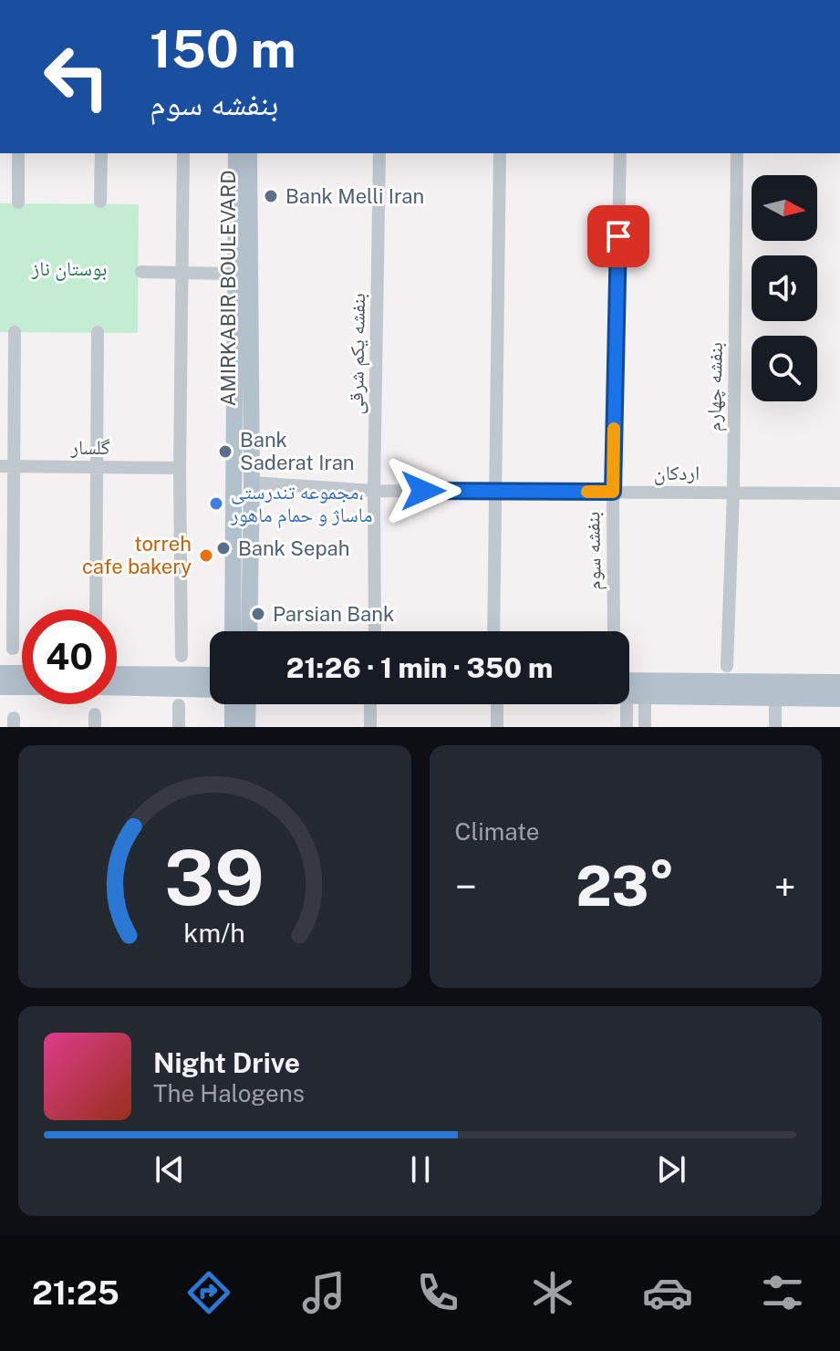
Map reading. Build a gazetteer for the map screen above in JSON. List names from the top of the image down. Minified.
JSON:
{"streets":{"main road":["AMIRKABIR BOULEVARD"],"street":["بنفشه یکم شرقی","بنفشه چهارم","گلسار","اردکان","بنفشه سوم"]},"crossings":[["AMIRKABIR BOULEVARD","اردکان"],["بنفشه یکم شرقی","اردکان"],["بنفشه چهارم","اردکان"],["اردکان","بنفشه سوم"]],"parks":["بوستان ناز"],"places":["Bank Melli Iran","Bank Saderat Iran","مجموعه تندرستی، ماساژ و حمام ماهور","Bank Sepah","torreh cafe bakery","Parsian Bank"],"north":"right","page":{"turn":["150 m","بنفشه سوم"],"limit":"40","trip":"21:26 · 1 min · 350 m","tile":"Climate","heat":["−","23°","+"],"song":["Night Drive","The Halogens"],"tabs":"21:25","gauge":["39","km/h"]}}
